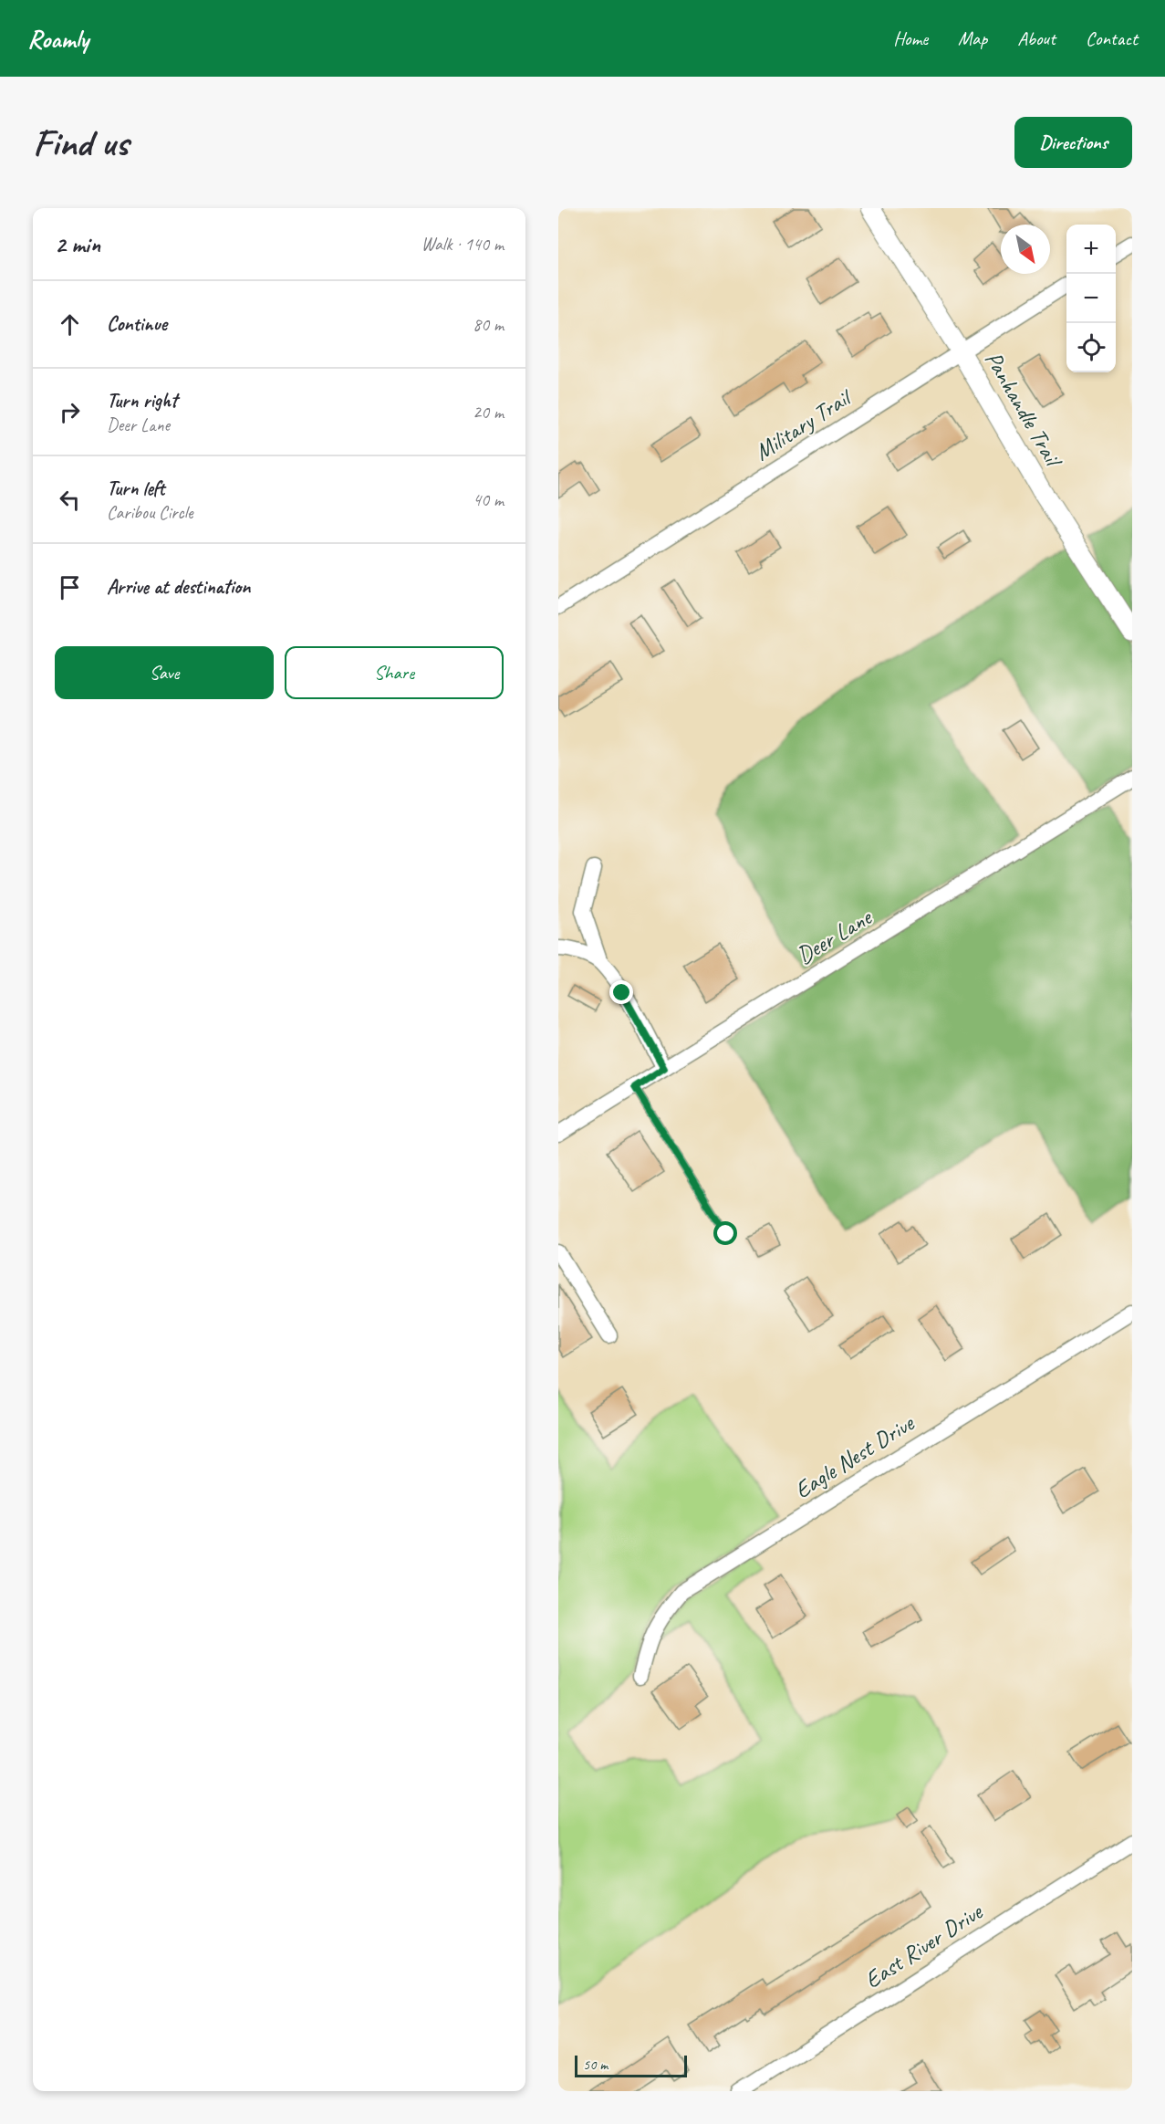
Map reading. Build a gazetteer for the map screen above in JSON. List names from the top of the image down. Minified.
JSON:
{"streets":{"street":["Panhandle Trail","Military Trail","Deer Lane","Eagle Nest Drive","East River Drive"]},"crossings":[["Panhandle Trail","Military Trail"]],"scale_bar":"50 m","north":"bottom right","page":{"header":"Roamly","nav":["Home","Map","About","Contact"],"buttons":["Directions",["Save","Share"]],"title":"Find us","heading":["2 min","Walk · 140 m"],"map_buttons":["+","−"],"list":[["Continue","80 m"],["Turn right","Deer Lane","20 m"],["Turn left","Caribou Circle","40 m"],"Arrive at destination"],"scale":"50 m"}}
